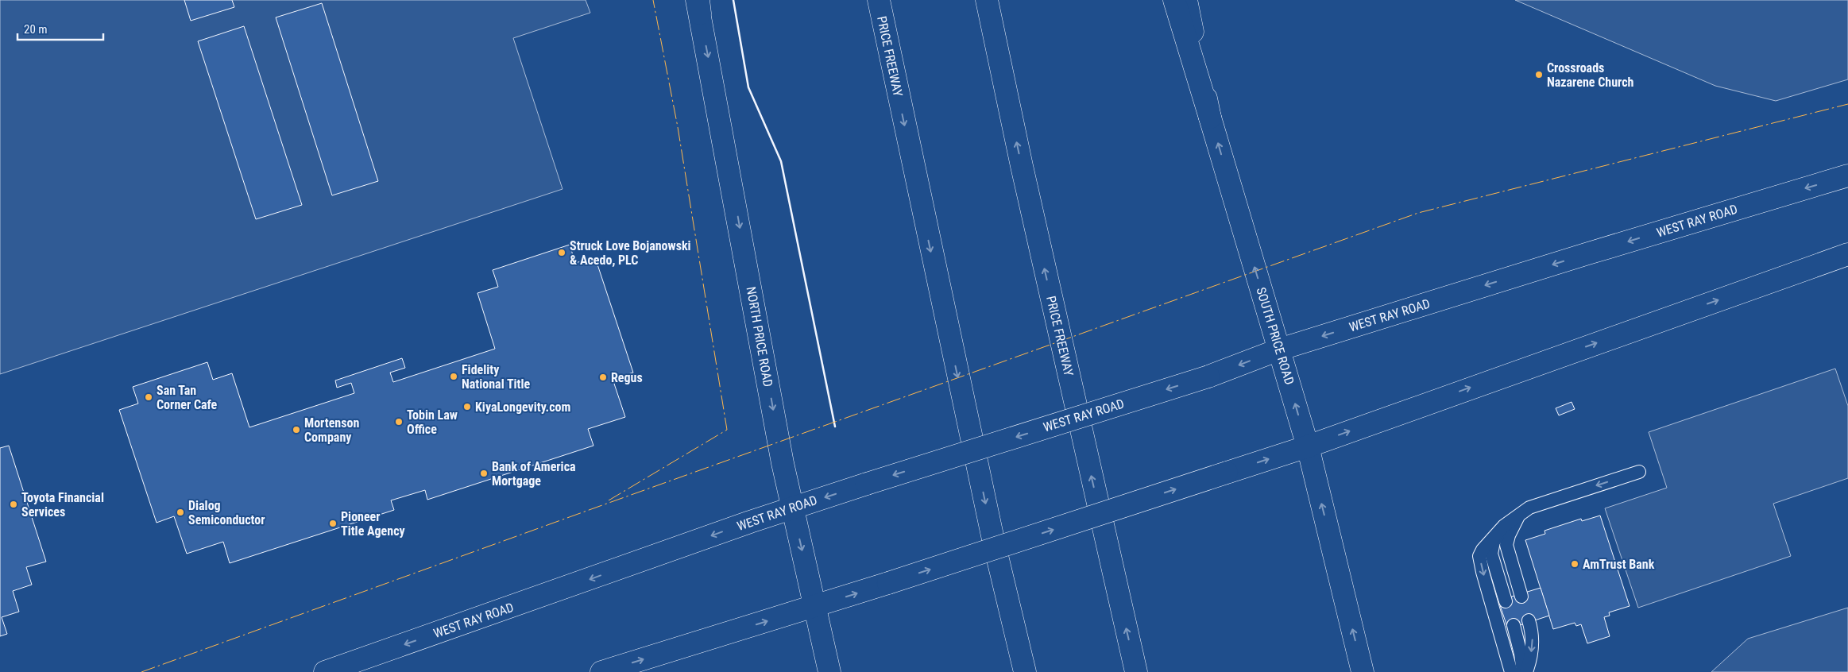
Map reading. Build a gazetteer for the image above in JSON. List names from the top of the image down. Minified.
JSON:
{"streets":{"main road":["PRICE FREEWAY","WEST RAY ROAD","SOUTH PRICE ROAD","NORTH PRICE ROAD"]},"crossings":[["WEST RAY ROAD","SOUTH PRICE ROAD"],["WEST RAY ROAD","NORTH PRICE ROAD"]],"one_way":["SOUTH PRICE ROAD","NORTH PRICE ROAD"],"places":["Crossroads Nazarene Church","Struck Love Bojanowski & Acedo, PLC","Fidelity National Title","Regus","San Tan Corner Cafe","KiyaLongevity.com","Tobin Law Office","Mortenson Company","Bank of America Mortgage","Toyota Financial Services","Dialog Semiconductor","Pioneer Title Agency","AmTrust Bank"],"scale_bar":"20 m"}
